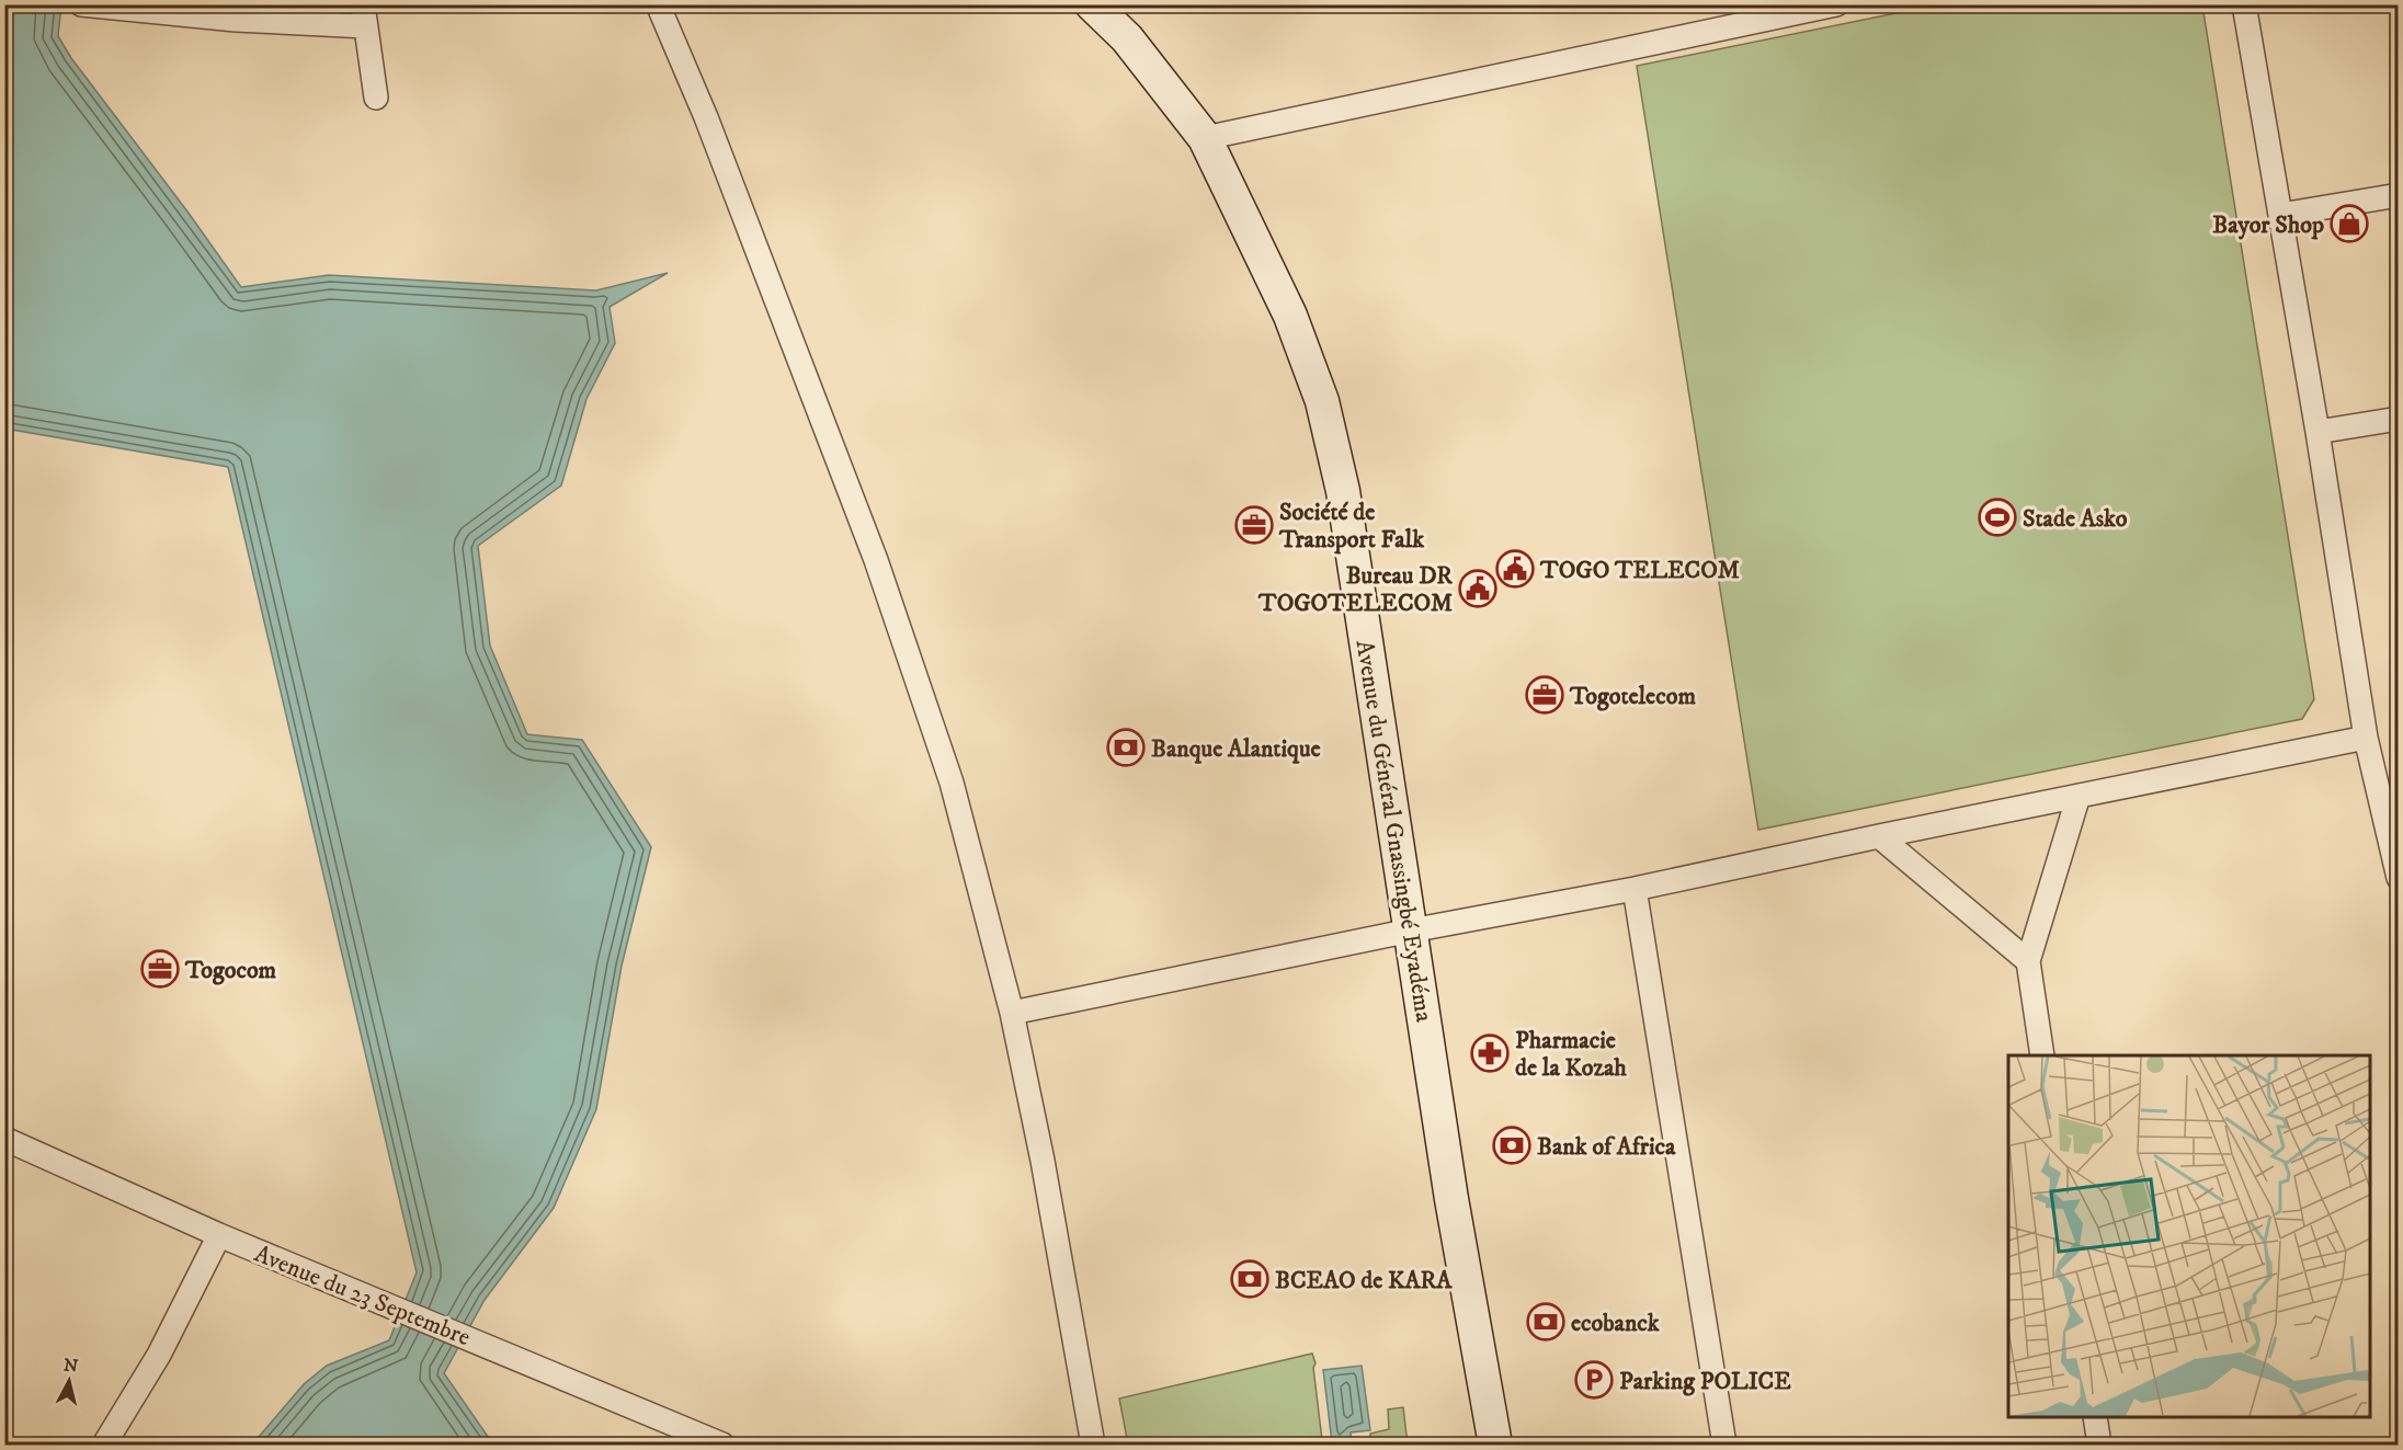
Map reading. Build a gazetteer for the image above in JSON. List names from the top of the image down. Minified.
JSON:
{"streets":{"main road":["Avenue du Général Gnassingbé Eyadéma"],"street":["Avenue du 23 Septembre"]},"places":{"shop":["Bayor Shop"],"sports":["Stade Asko"],"office":["Société de Transport Falk","Togotelecom","Togocom"],"public building":["TOGO TELECOM","Bureau DR TOGOTELECOM"],"bank":["Banque Alantique","Bank of Africa","BCEAO de KARA","ecobanck"],"pharmacy":["Pharmacie de la Kozah"],"parking":["Parking POLICE"]},"north":"top"}
